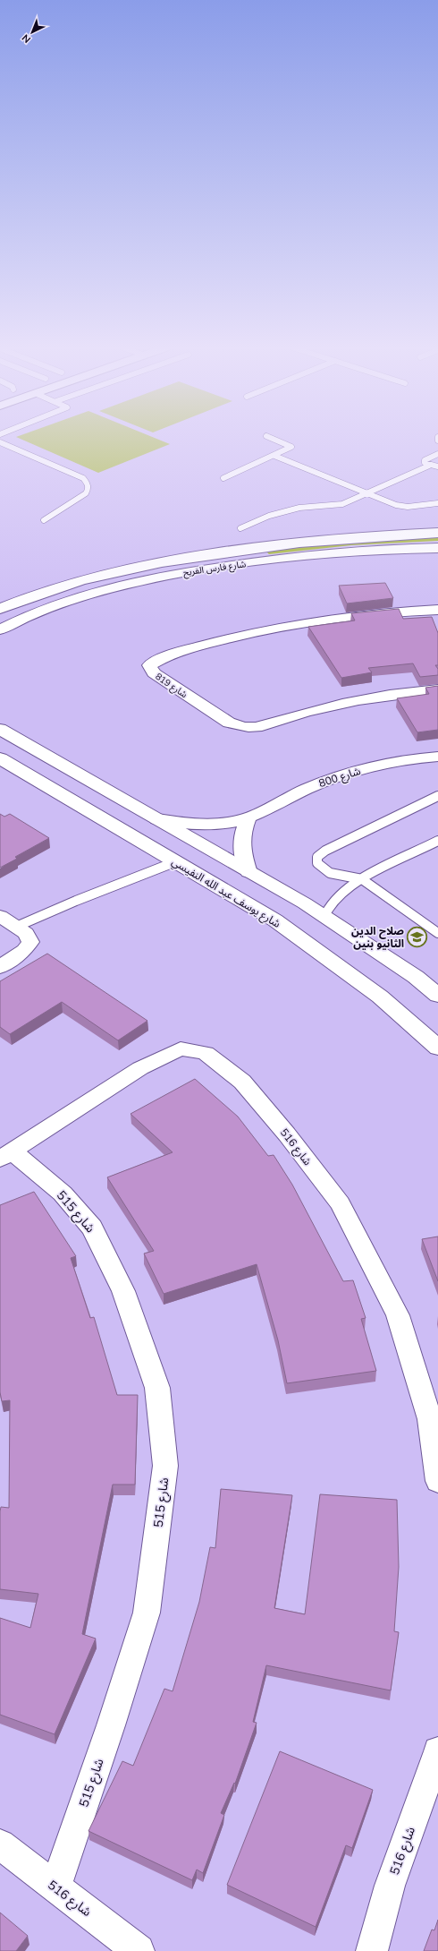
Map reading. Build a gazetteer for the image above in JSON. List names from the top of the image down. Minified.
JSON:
{"streets":{"street":["شارع فارس الفريح","شارع 819","شارع 800","شارع يوسف عبد الله النفيسي","شارع 516","شارع 515"]},"crossings":[["شارع 516","شارع 515"]],"places":{"school or university":["صلاح الدين الثانيو بنين"]},"north":"bottom left"}
